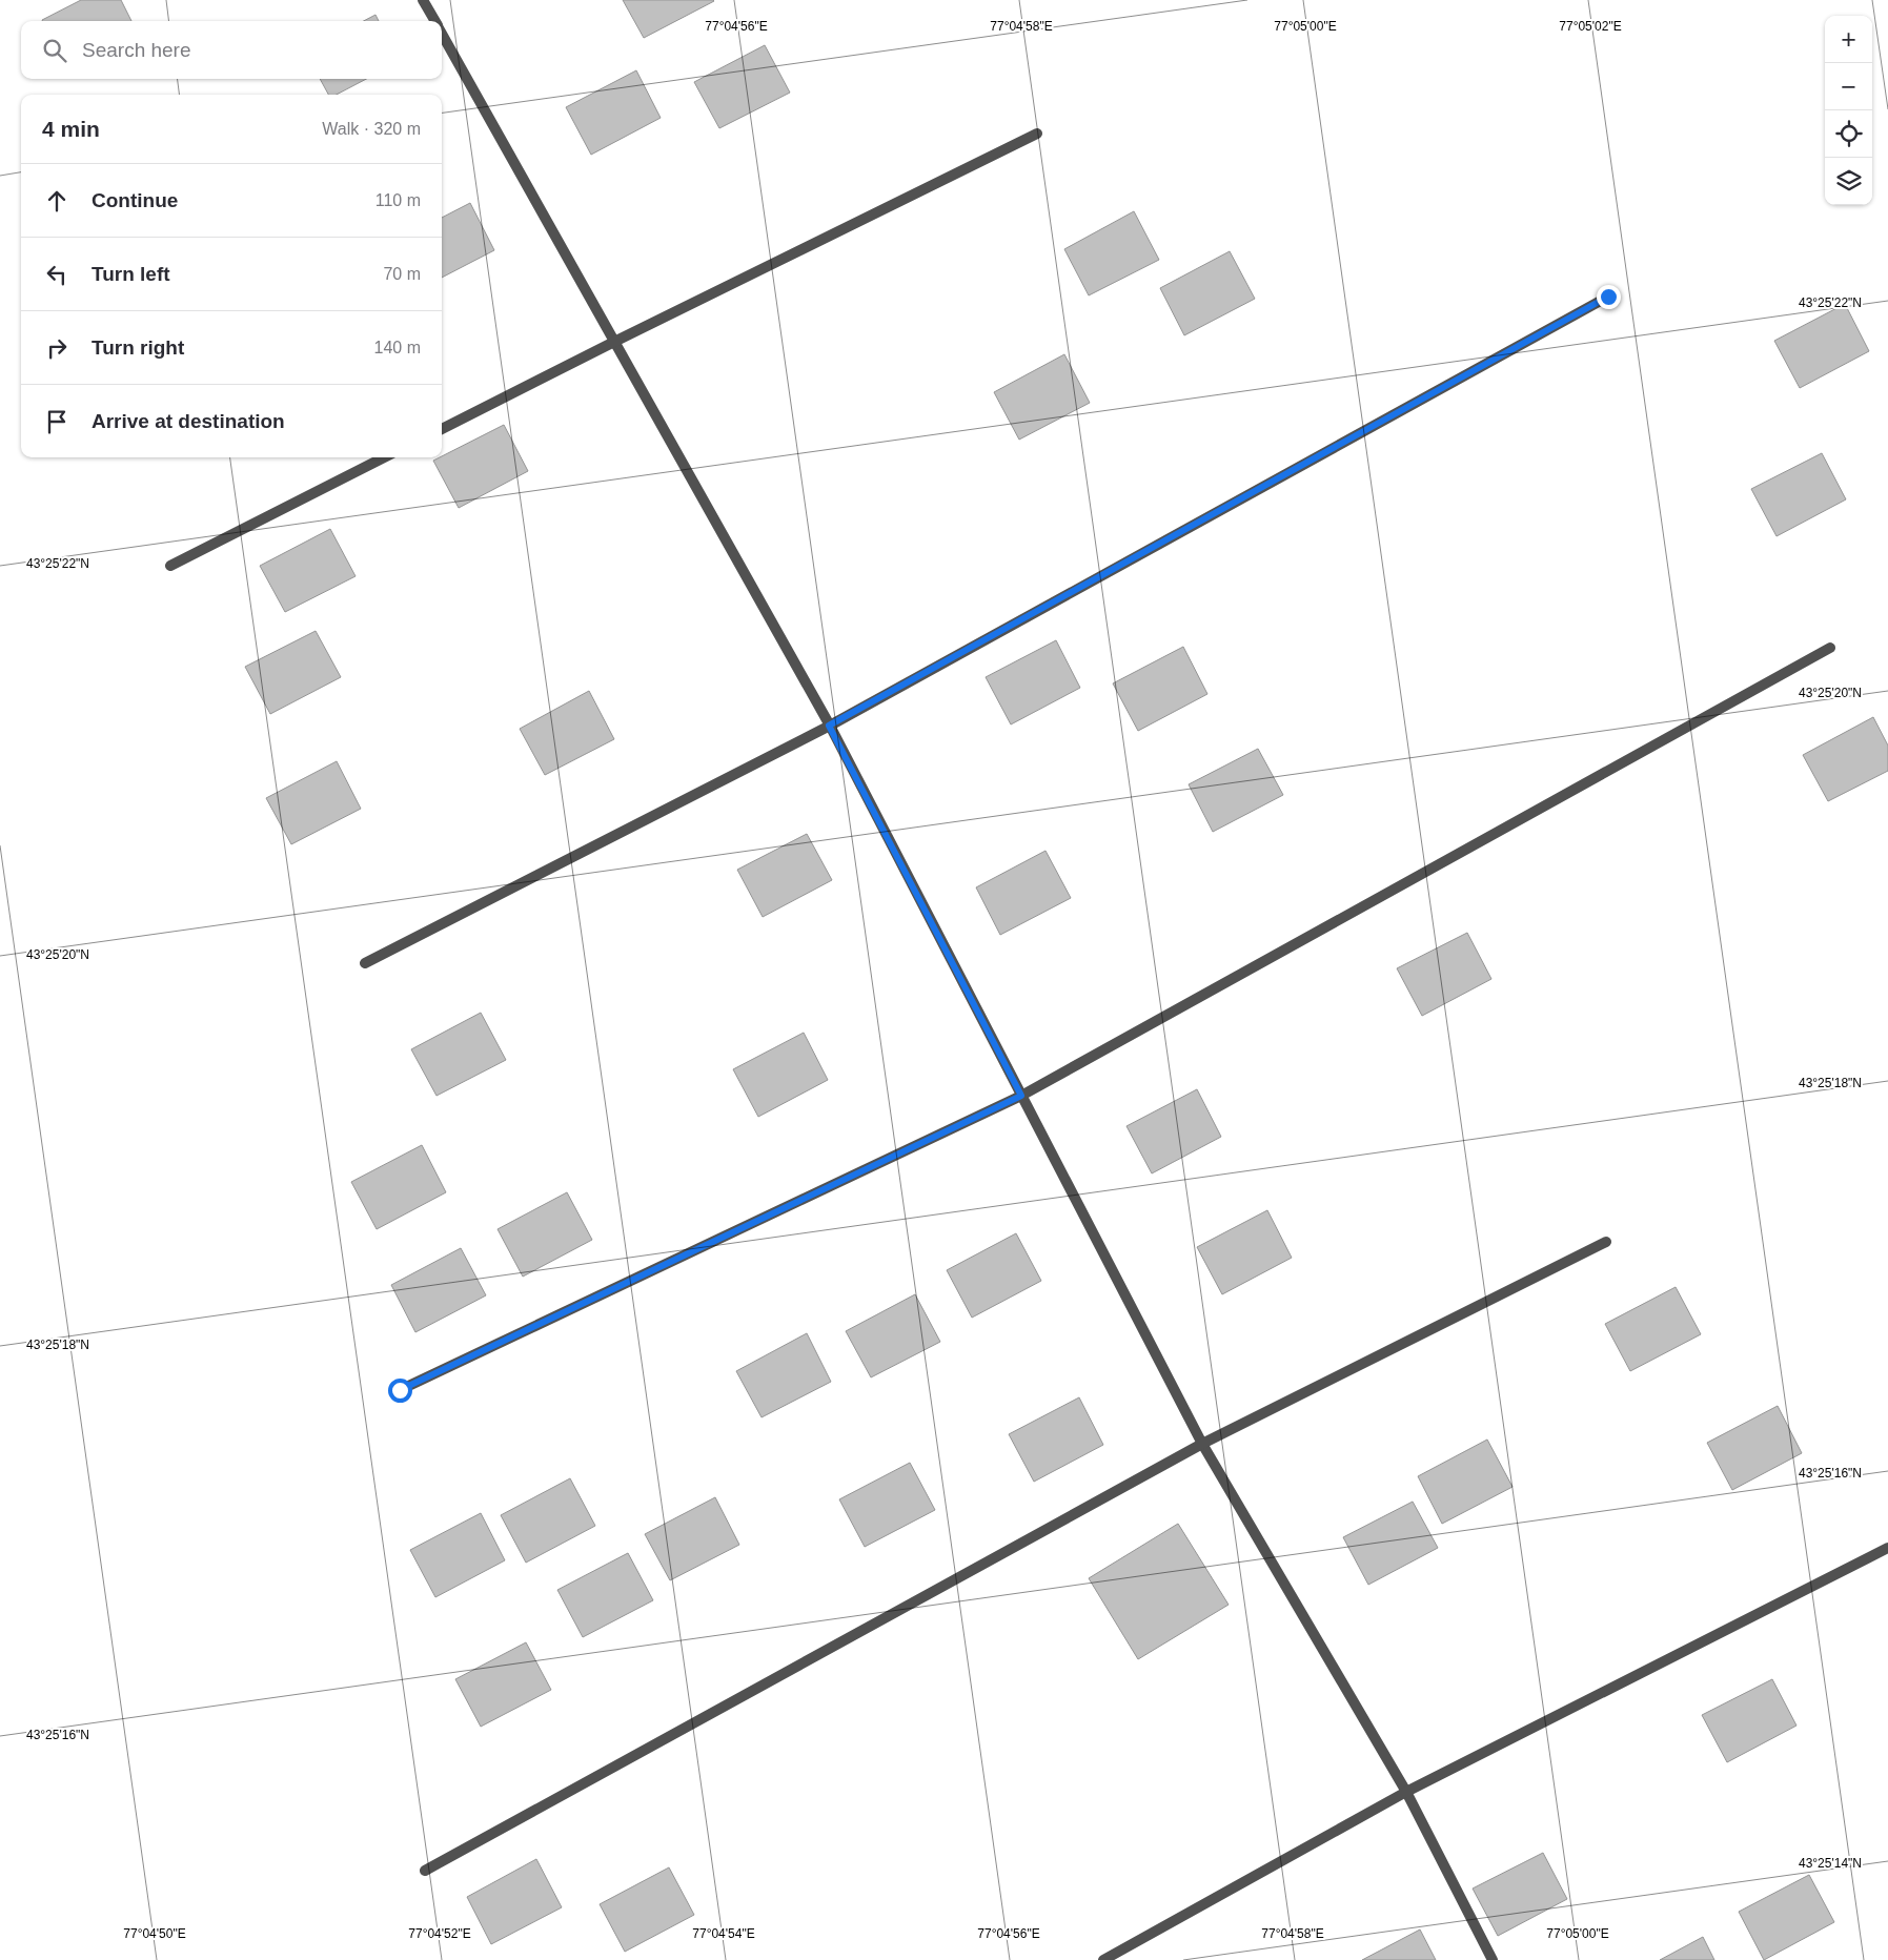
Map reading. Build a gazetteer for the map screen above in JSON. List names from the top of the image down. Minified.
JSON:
{"page":{"map_buttons":["+","−"],"search":"Search here","heading":["4 min","Walk · 320 m"],"list":[["Continue","110 m"],["Turn left","70 m"],["Turn right","140 m"],"Arrive at destination"]},"coordinates":["77°04'56\"E","77°04'58\"E","77°05'00\"E","77°05'02\"E","43°25'22\"N","43°25'20\"N","43°25'18\"N","43°25'16\"N","43°25'14\"N","77°04'50\"E","77°04'52\"E","77°04'54\"E"]}
